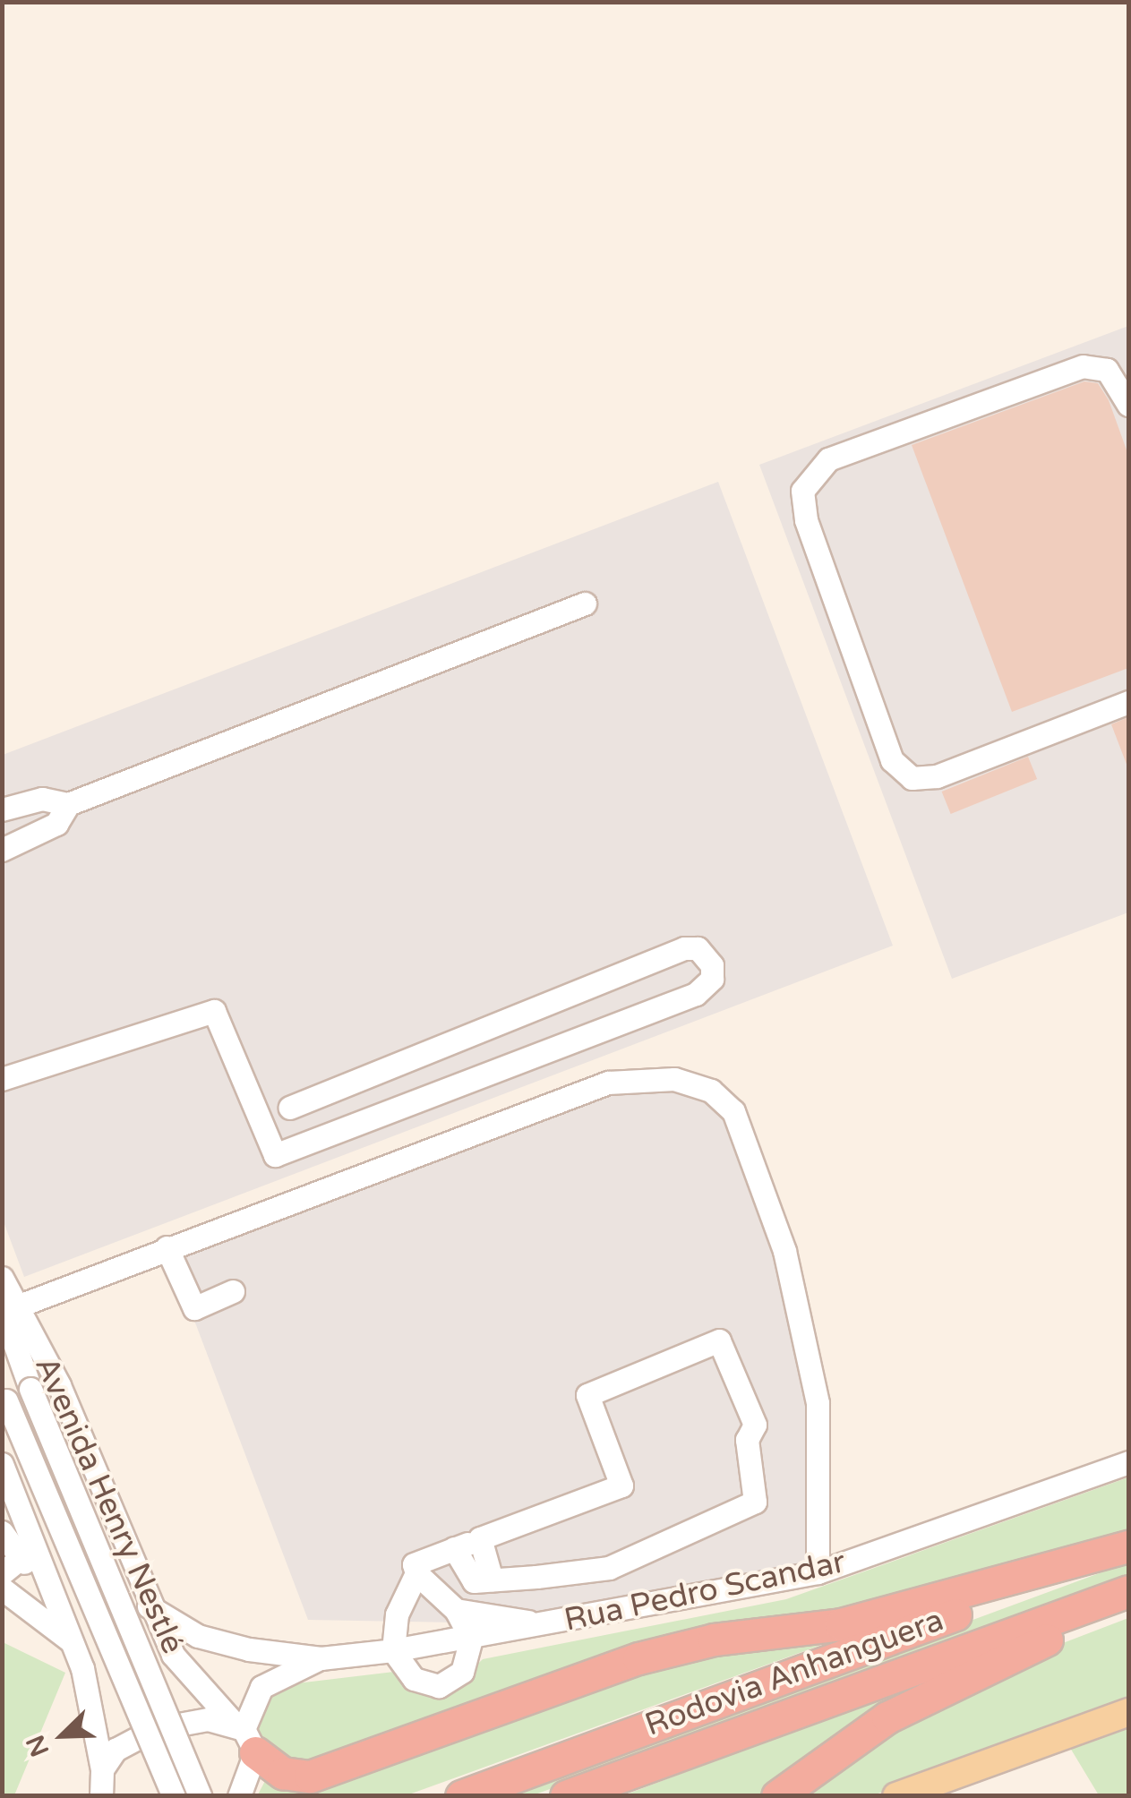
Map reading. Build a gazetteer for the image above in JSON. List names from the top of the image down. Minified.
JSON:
{"streets":{"highway":["Rodovia Anhanguera"],"street":["Avenida Henry Nestlé","Rua Pedro Scandar"]},"crossings":[["Avenida Henry Nestlé","Rua Pedro Scandar"]],"north":"bottom left"}
